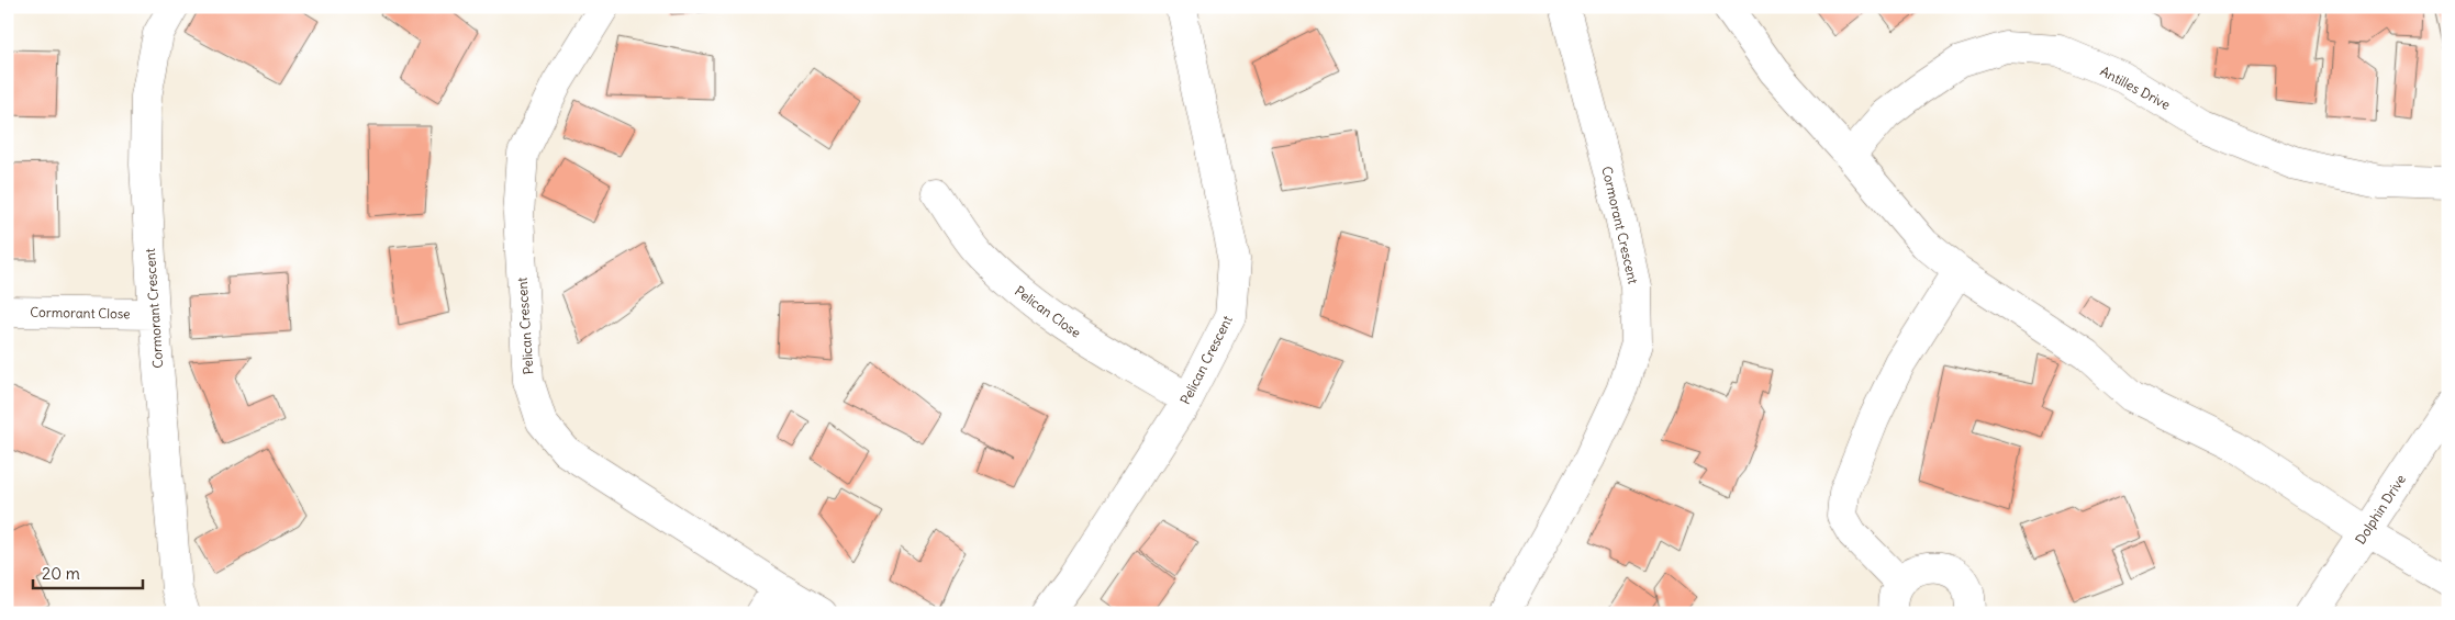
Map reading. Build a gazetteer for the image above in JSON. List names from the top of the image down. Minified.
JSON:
{"streets":{"street":["Antilles Drive","Cormorant Crescent","Pelican Close","Cormorant Close","Pelican Crescent","Dolphin Drive"]},"crossings":[["Cormorant Crescent","Cormorant Close"],["Pelican Close","Pelican Crescent"]],"scale_bar":"20 m"}
